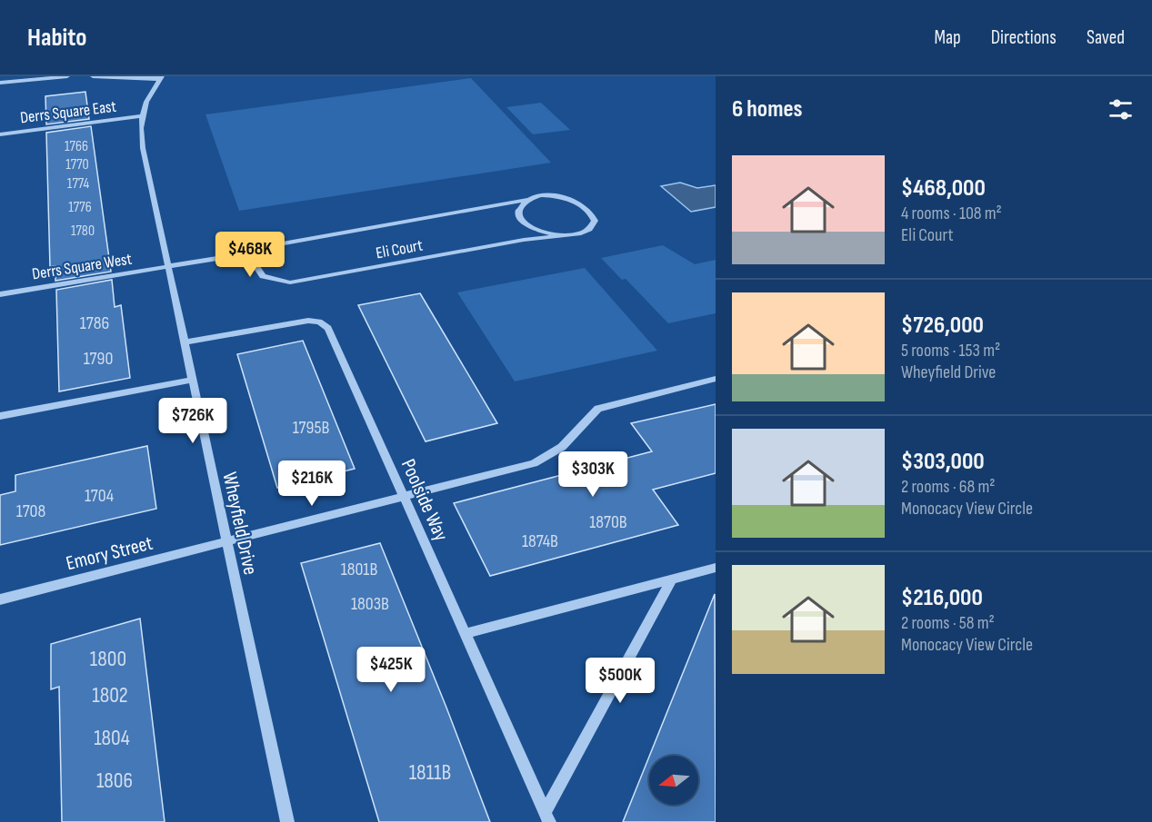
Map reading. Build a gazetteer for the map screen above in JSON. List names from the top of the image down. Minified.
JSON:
{"streets":{"street":["Derrs Square East","Eli Court","Derrs Square West","Poolside Way","Wheyfield Drive","Emory Street"]},"crossings":[["Derrs Square East","Wheyfield Drive"],["Eli Court","Derrs Square West"],["Eli Court","Wheyfield Drive"],["Derrs Square West","Wheyfield Drive"],["Poolside Way","Wheyfield Drive"],["Poolside Way","Emory Street"],["Wheyfield Drive","Emory Street"]],"house_numbers":["1766","1770","1774","1776","1780","1786","1790","1795B","1704","1708","1870B","1874B","1801B","1803B","1800","1802","1804","1811B","1806"],"north":"left","page":{"header":"Habito","nav":["Map","Directions","Saved"],"heading":"6 homes","list":[{"name":"$468,000","note":"4 rooms · 108 m² · Eli Court"},{"name":"$726,000","note":"5 rooms · 153 m² · Wheyfield Drive"},{"name":"$303,000","note":"2 rooms · 68 m² · Monocacy View Circle"},{"name":"$216,000","note":"2 rooms · 58 m² · Monocacy View Circle"}],"price":["$468K","$726K","$303K","$216K","$425K","$500K"]}}
